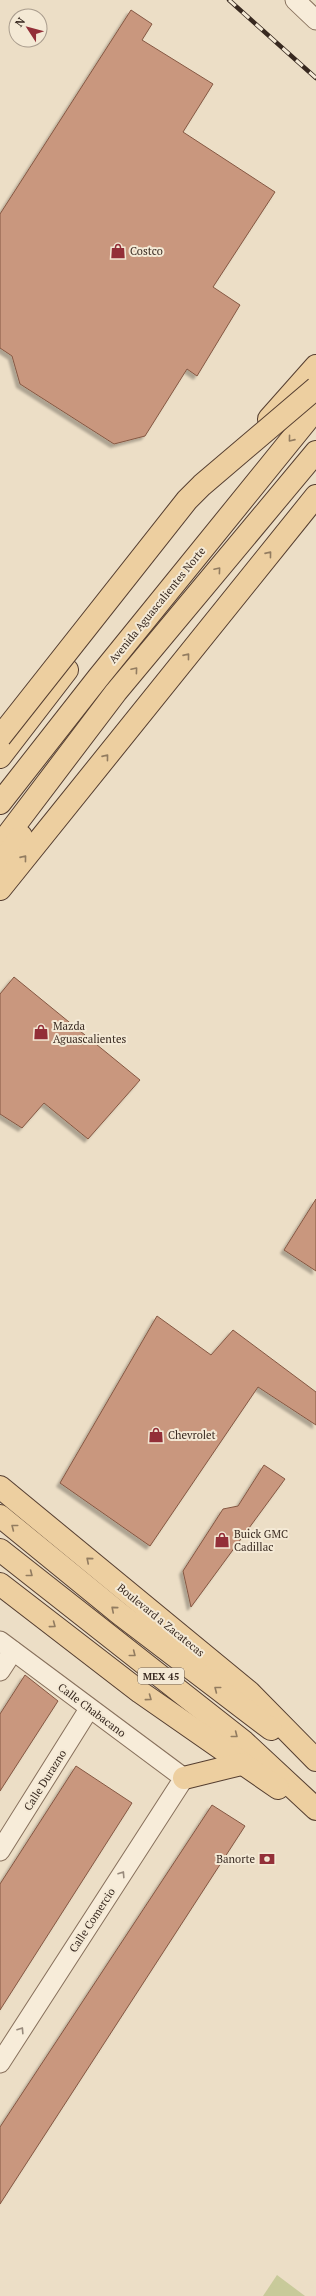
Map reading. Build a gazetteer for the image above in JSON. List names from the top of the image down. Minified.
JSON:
{"streets":{"main road":["Avenida Aguascalientes Norte","Boulevard a Zacatecas","MEX 45"],"street":["Calle Chabacano","Calle Durazno","Calle Comercio"]},"crossings":[["Calle Chabacano","Calle Durazno"],["Calle Chabacano","Calle Comercio"]],"one_way":["Calle Comercio"],"places":{"shop":["Costco","Mazda Aguascalientes","Chevrolet","Buick GMC Cadillac"],"bank":["Banorte"]},"north":"top left"}
